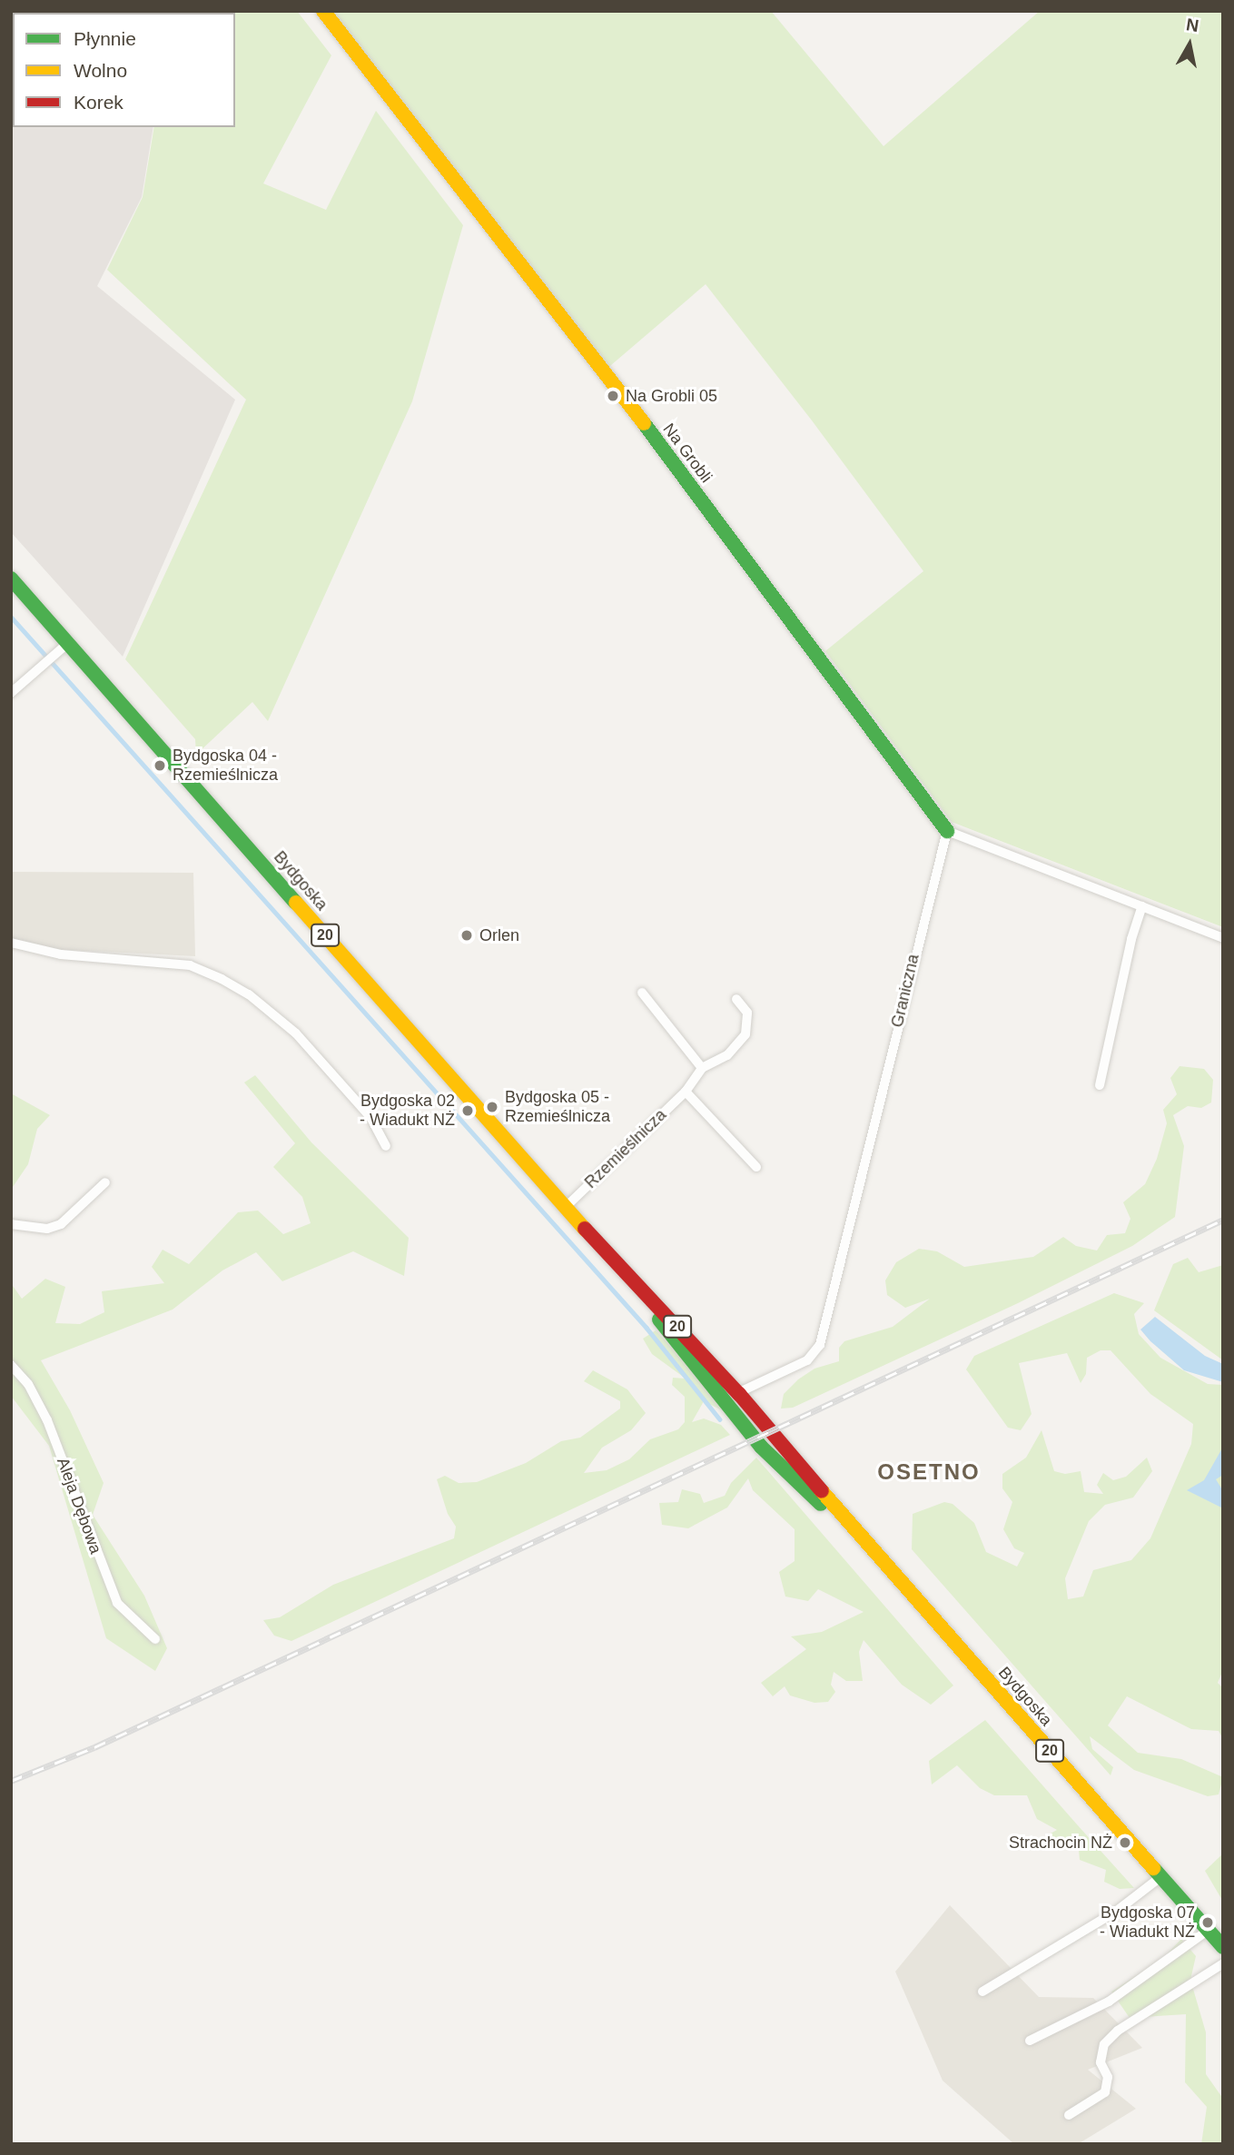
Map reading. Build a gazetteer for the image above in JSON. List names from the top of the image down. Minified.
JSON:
{"streets":{"main road":["Na Grobli","Bydgoska","20"],"street":["Graniczna","Rzemieślnicza","Aleja Dębowa"]},"crossings":[["Na Grobli","Graniczna"],["Bydgoska","Graniczna"],["Bydgoska","Rzemieślnicza"]],"districts":["OSETNO"],"places":["Na Grobli 05","Bydgoska 04 - Rzemieślnicza","Orlen","Bydgoska 05 - Rzemieślnicza","Bydgoska 02 - Wiadukt NŻ","Strachocin NŻ","Bydgoska 07 - Wiadukt NŻ"],"legend":["Płynnie","Wolno","Korek"],"north":"top"}
